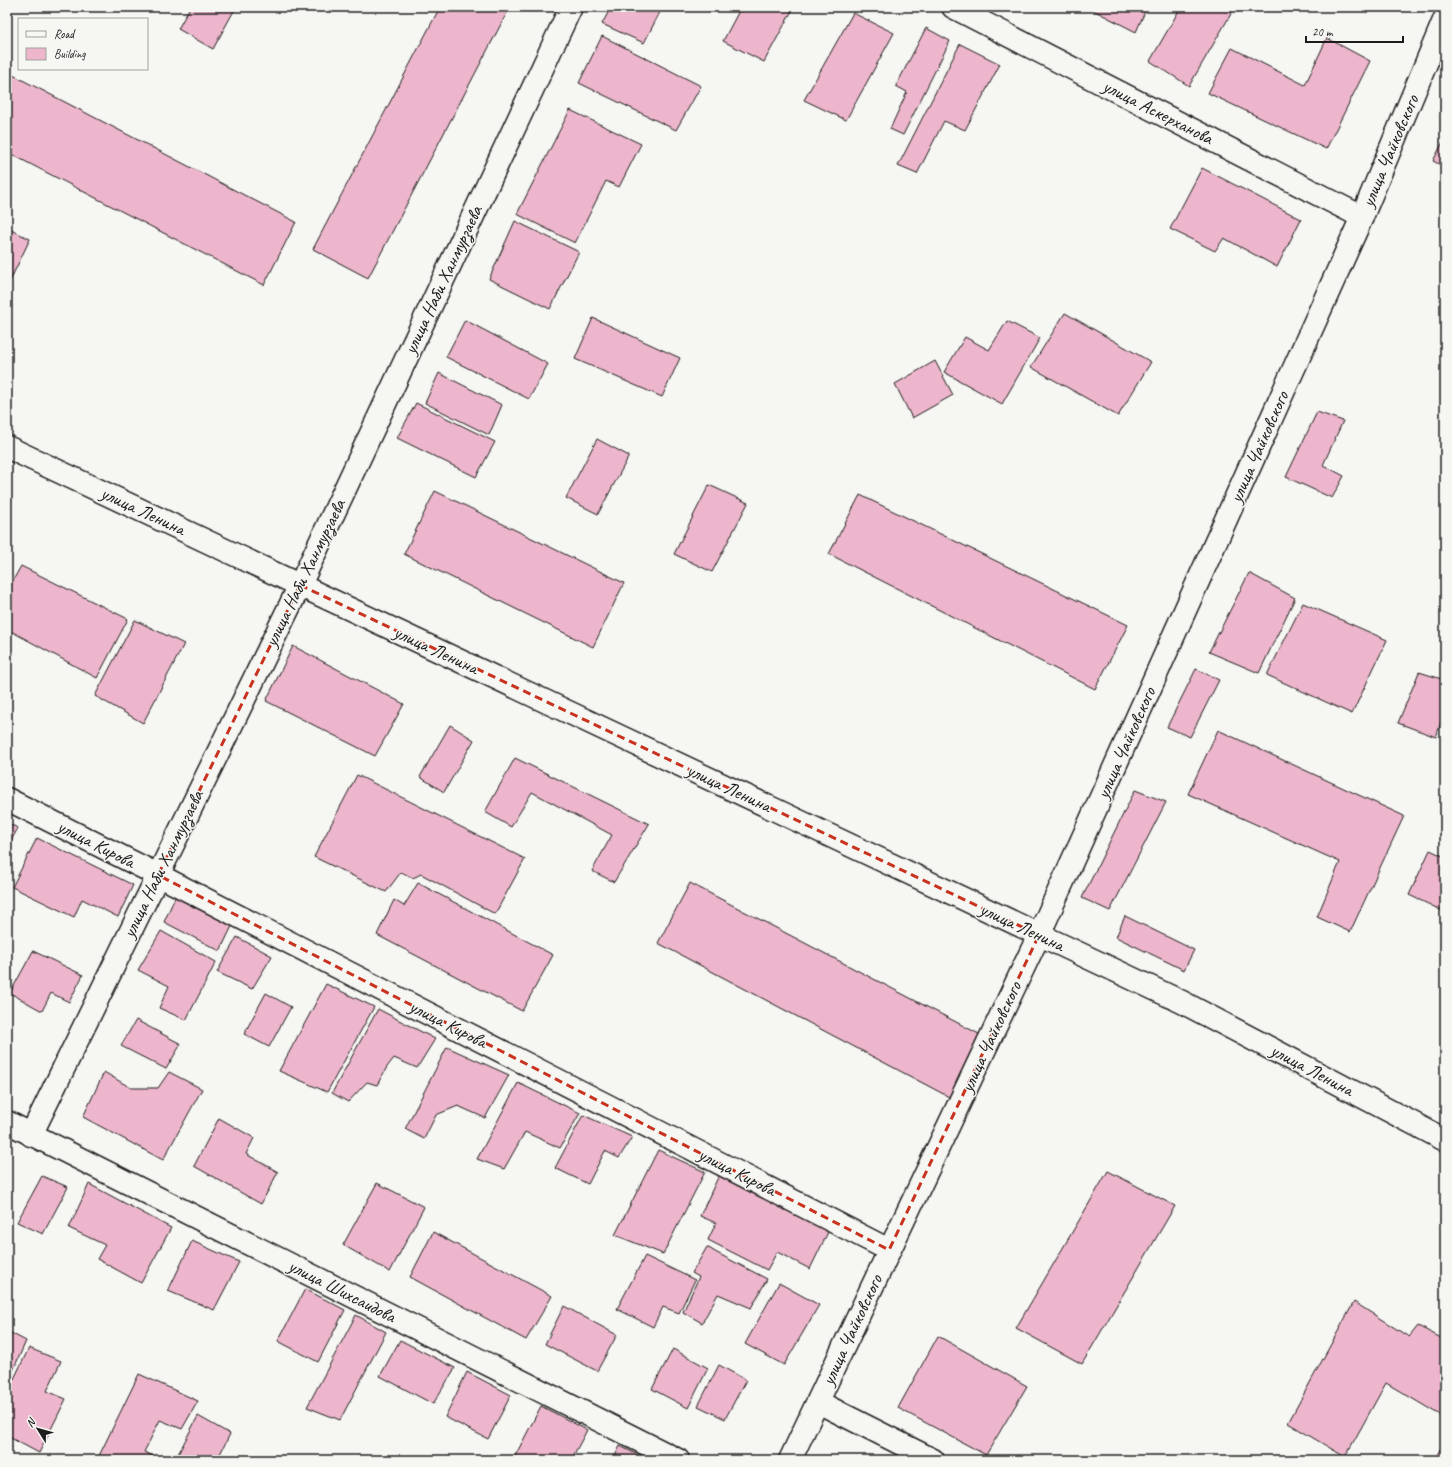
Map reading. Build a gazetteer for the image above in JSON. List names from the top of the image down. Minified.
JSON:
{"streets":{"street":["улица Аскерханова","улица Чайковского","улица Наби Ханмурзаева","улица Ленина","улица Кирова","улица Шихсаидова"]},"crossings":[["улица Аскерханова","улица Чайковского"],["улица Чайковского","улица Ленина"],["улица Чайковского","улица Кирова"],["улица Наби Ханмурзаева","улица Ленина"],["улица Наби Ханмурзаева","улица Кирова"],["улица Наби Ханмурзаева","улица Шихсаидова"]],"legend":["Road","Building"],"scale_bar":"20 m","north":"top left"}
